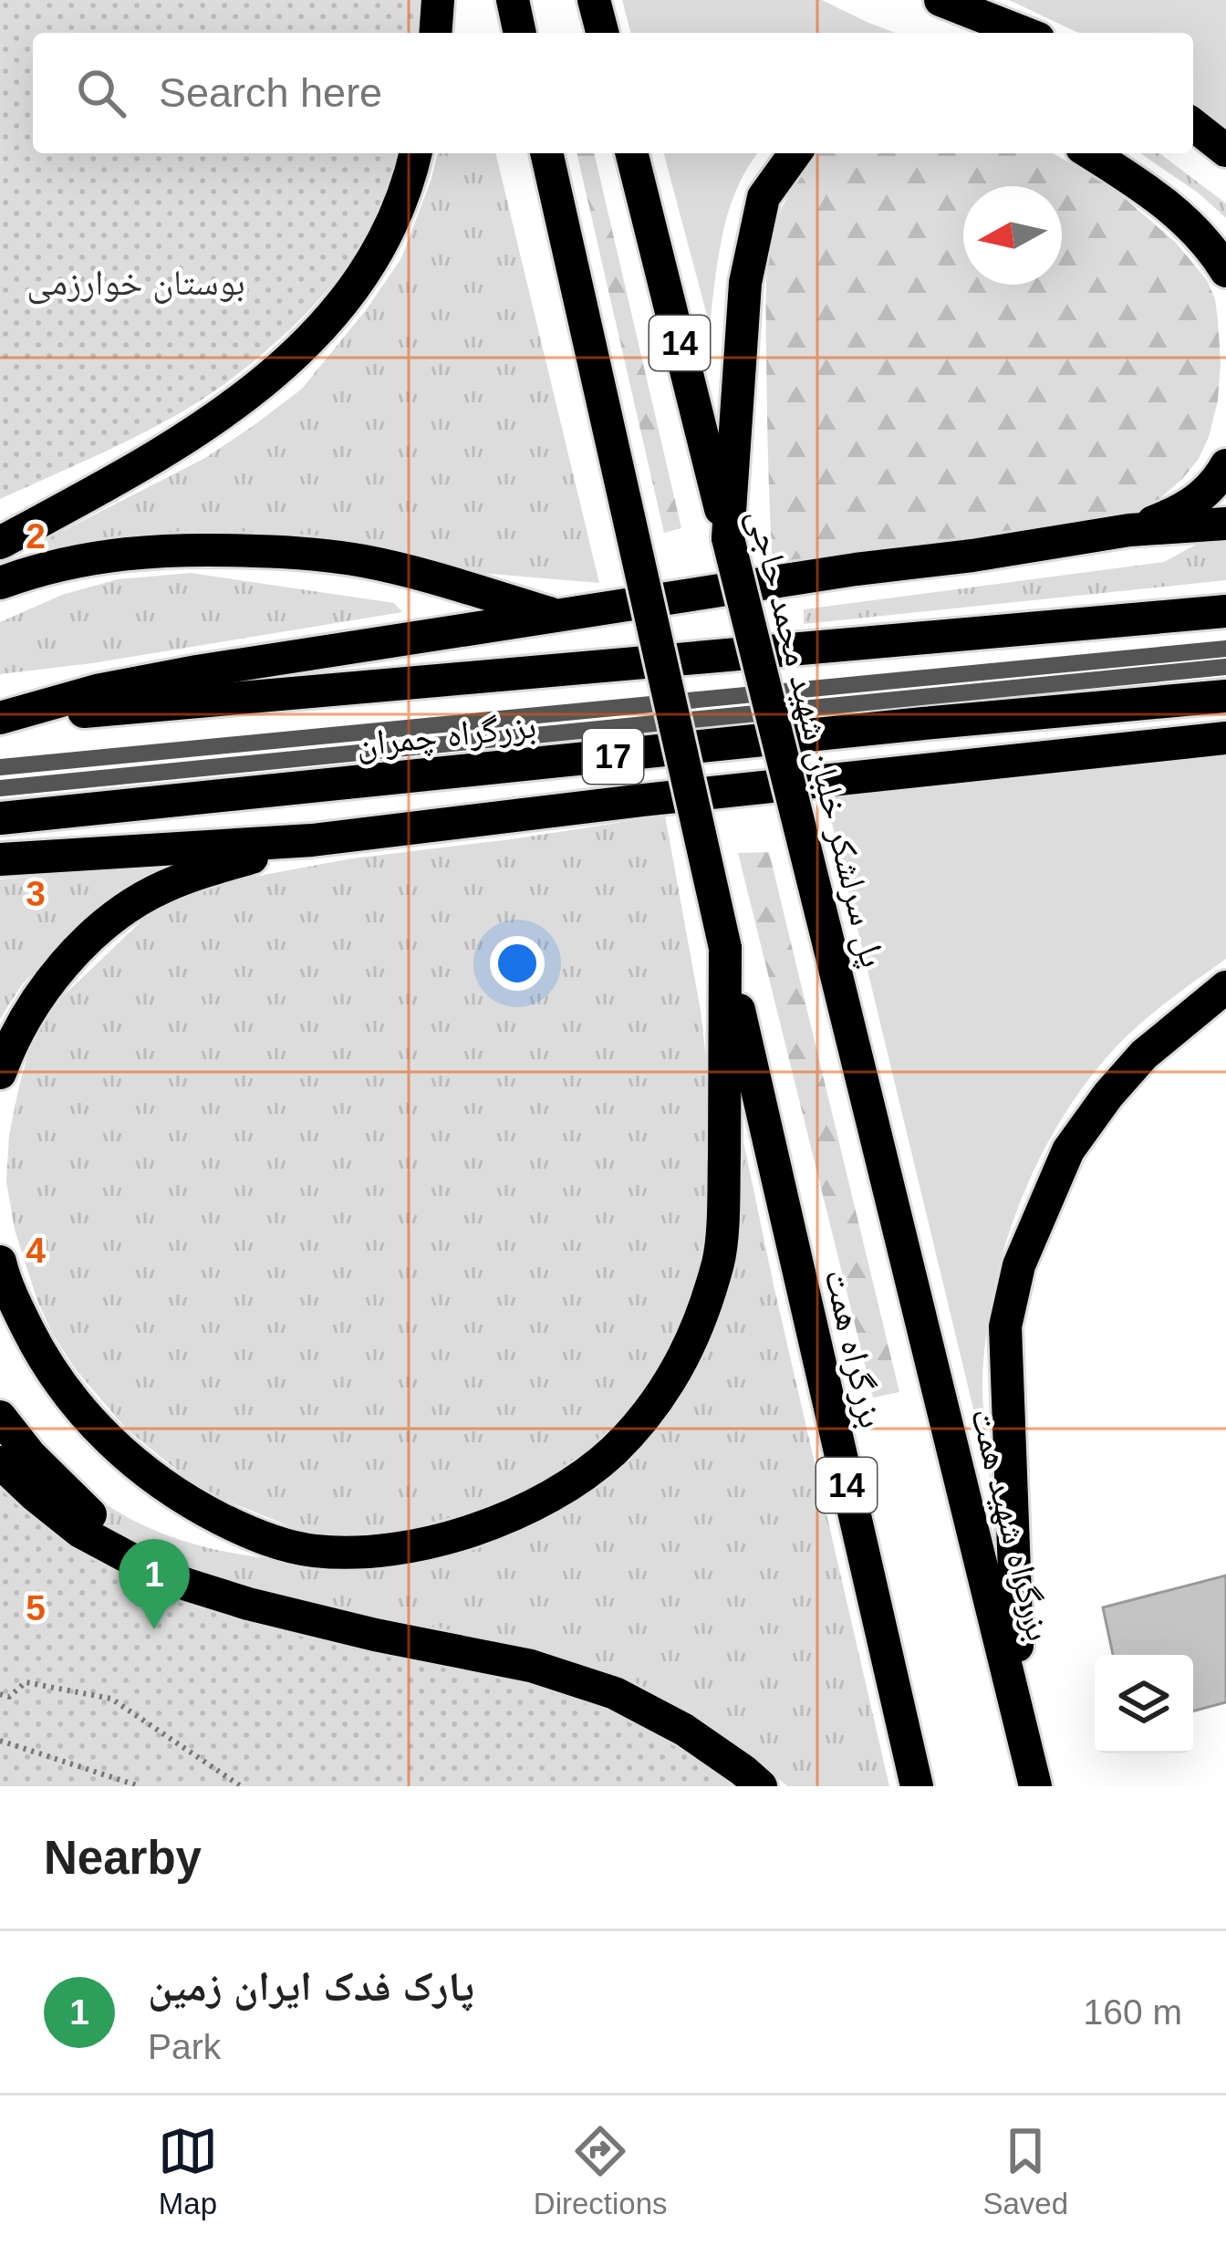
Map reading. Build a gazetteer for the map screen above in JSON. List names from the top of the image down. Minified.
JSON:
{"streets":{"highway":["14","بزرگراه چمران","پل سرلشکر خلبان شهید محمد حاجی","17","بزرگراه همت","بزرگراه شهید همت"]},"crossings":[["14","بزرگراه همت"],["14","بزرگراه شهید همت"],["پل سرلشکر خلبان شهید محمد حاجی","بزرگراه شهید همت"]],"parks":["بوستان خوارزمی"],"north":"left","page":{"search":"Search here","pins":"1","heading":"Nearby","list":[{"mark":"1","name":"پارک فدک ایران زمین","note":"Park","value":"160 m"}],"nav":["Map","Directions","Saved"]},"grid":{"rows":["2","3","4","5"]}}
